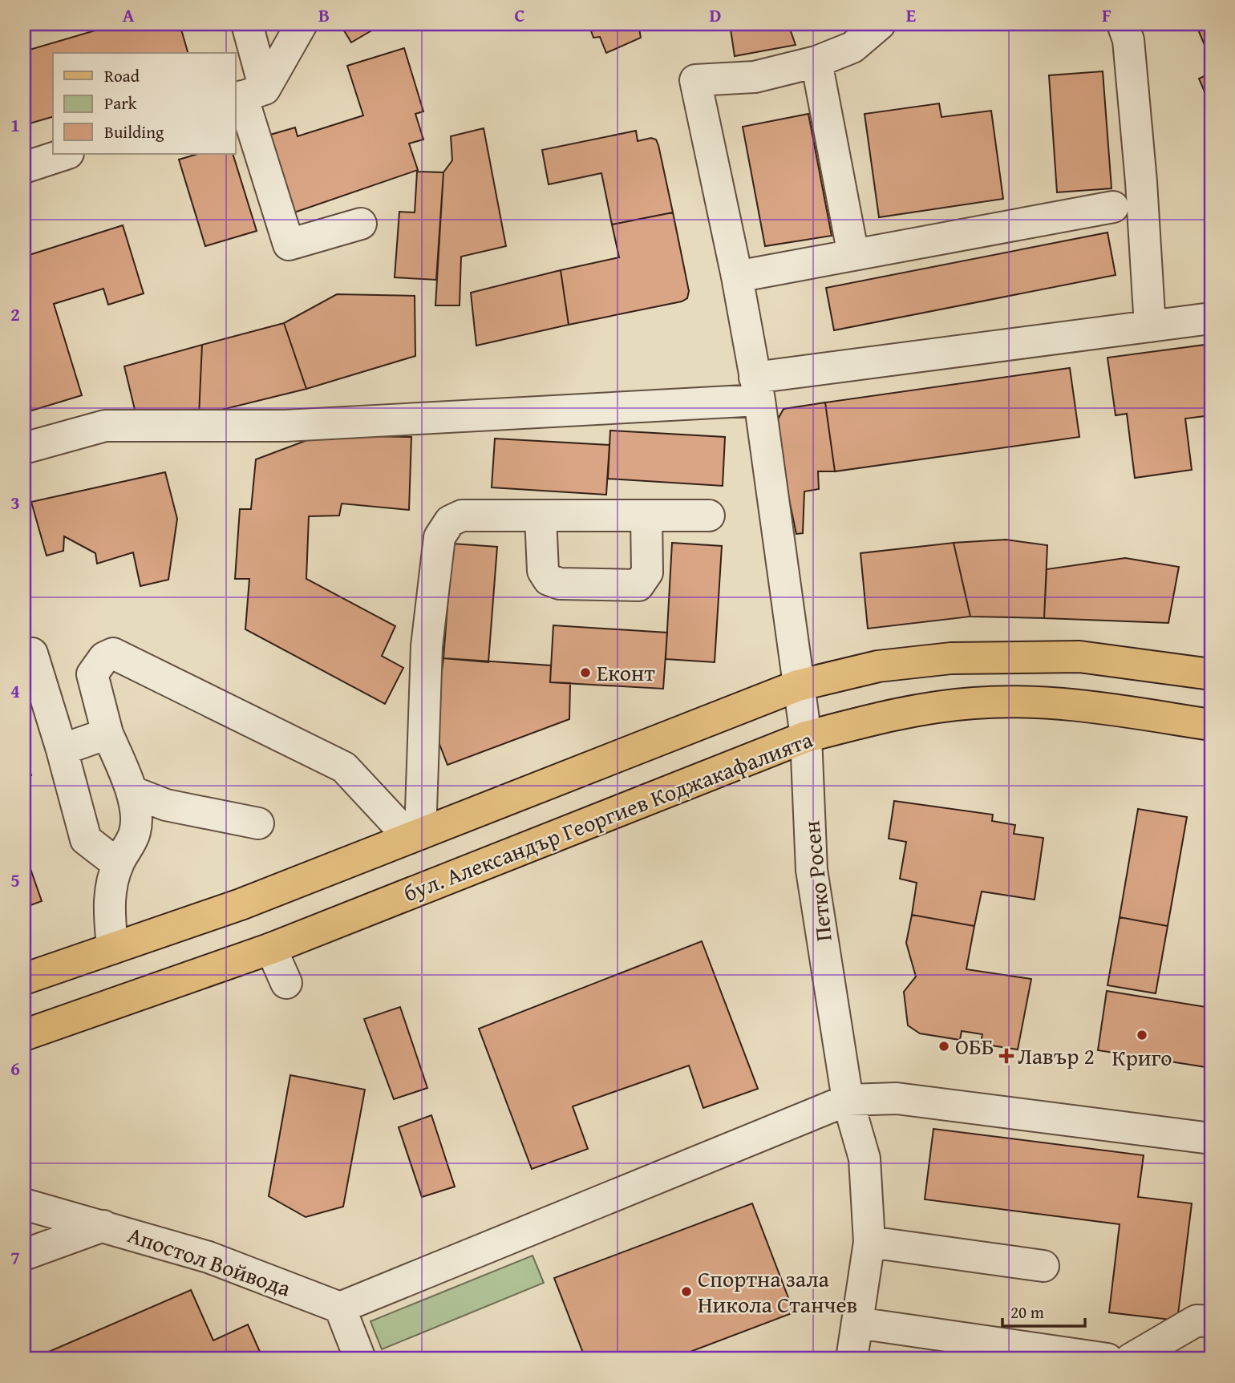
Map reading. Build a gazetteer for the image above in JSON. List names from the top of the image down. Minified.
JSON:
{"streets":{"main road":["бул. Александър Георгиев Коджакафалията"],"street":["Петко Росен","Апостол Войвода"]},"crossings":[["бул. Александър Георгиев Коджакафалията","Петко Росен"]],"places":{"other":["Еконт","Криго","ОББ","Спортна зала Никола Станчев"],"health":["Лавър 2"]},"legend":["Road","Park","Building"],"scale_bar":"20 m","grid":{"columns":["A","B","C","D","E","F"],"rows":["1","2","3","4","5","6","7"]}}
